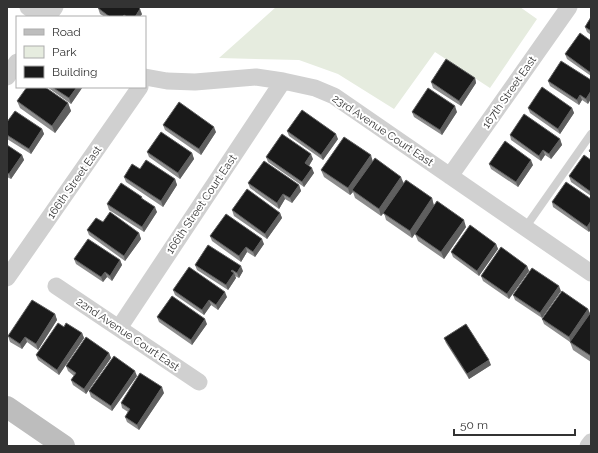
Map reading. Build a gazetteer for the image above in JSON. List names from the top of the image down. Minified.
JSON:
{"streets":{"street":["167th Street East","23rd Avenue Court East","166th Street East","166th Street Court East","22nd Avenue Court East"]},"crossings":[["167th Street East","23rd Avenue Court East"],["23rd Avenue Court East","166th Street Court East"],["166th Street Court East","22nd Avenue Court East"]],"legend":["Road","Park","Building"],"scale_bar":"50 m"}
